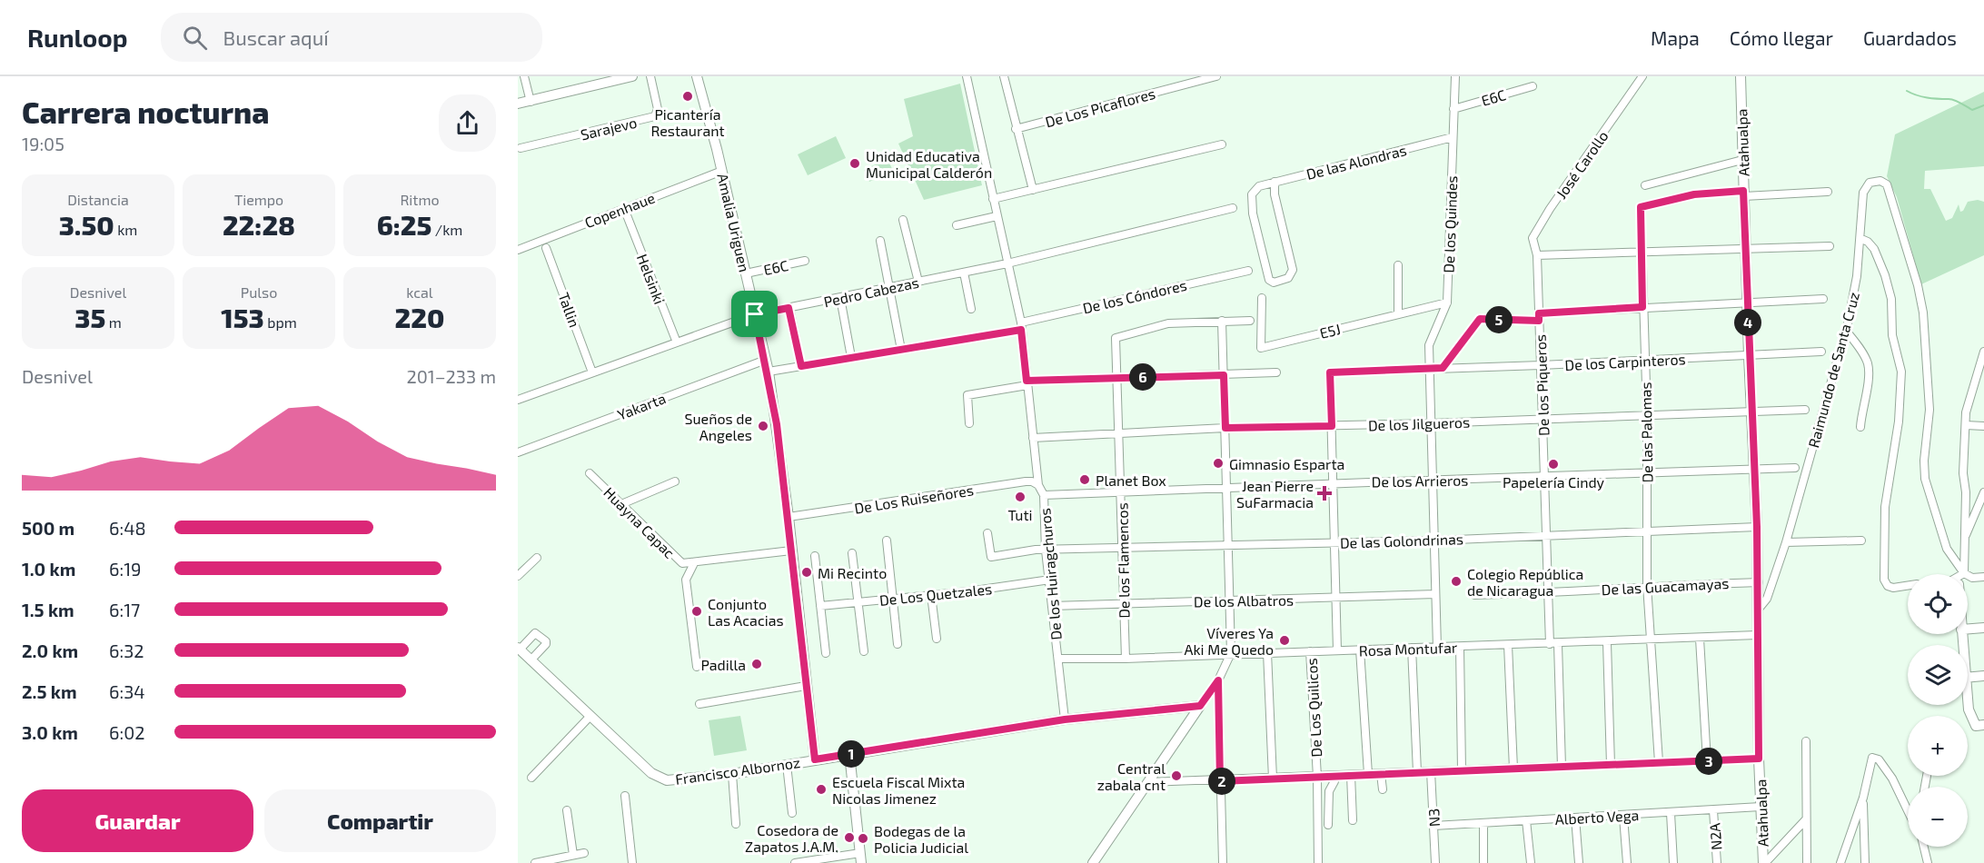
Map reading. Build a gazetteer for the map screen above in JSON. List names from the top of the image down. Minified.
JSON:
{"streets":{"street":["E6C","De Los Picaflores","Sarajevo","Atahualpa","De las Alondras","José Carollo","Copenhaue","Amalia Uriguen","De los Quindes","Helsinki","Pedro Cabezas","De los Cóndores","Tallin","E5J","De los Carpinteros","Raimundo de Santa Cruz","De los Piqueros","Yakarta","De los Jilgueros","De las Palomas","De los Arrieros","De Los Ruiseñores","Huayna Capac","De las Golondrinas","De los Flamencos","De los Huiragchuros","De las Guacamayas","De Los Quetzales","De los Albatros","Rosa Montufar","De Los Quilicos","Francisco Albornoz","Alberto Vega","N3","N2A"]},"crossings":[["E6C","Amalia Uriguen"],["E6C","De los Quindes"],["Atahualpa","De los Carpinteros"],["Atahualpa","Raimundo de Santa Cruz"],["Atahualpa","De los Jilgueros"],["Atahualpa","De las Palomas"],["Atahualpa","De los Arrieros"],["Atahualpa","De las Golondrinas"],["Atahualpa","De las Guacamayas"],["Atahualpa","Rosa Montufar"],["Atahualpa","Alberto Vega"],["De las Alondras","De los Quindes"],["José Carollo","De los Piqueros"],["Copenhaue","Amalia Uriguen"],["Amalia Uriguen","Pedro Cabezas"],["Amalia Uriguen","De los Cóndores"],["Amalia Uriguen","Yakarta"],["Amalia Uriguen","De Los Ruiseñores"],["Amalia Uriguen","Huayna Capac"],["Amalia Uriguen","Francisco Albornoz"],["De los Quindes","E5J"],["De los Quindes","De los Carpinteros"],["Helsinki","Pedro Cabezas"],["Pedro Cabezas","Tallin"],["Pedro Cabezas","De los Huiragchuros"],["De los Cóndores","De los Huiragchuros"],["De los Carpinteros","De los Piqueros"],["De los Carpinteros","De los Jilgueros"],["De los Carpinteros","De las Palomas"],["De los Piqueros","De los Jilgueros"],["De los Piqueros","De los Arrieros"],["De los Piqueros","De las Golondrinas"],["De los Piqueros","De las Guacamayas"],["De los Piqueros","Rosa Montufar"],["De los Jilgueros","De las Palomas"],["De los Jilgueros","De los Flamencos"],["De los Jilgueros","De los Huiragchuros"],["De las Palomas","De los Arrieros"],["De las Palomas","De las Golondrinas"],["De las Palomas","De las Guacamayas"],["De las Palomas","Rosa Montufar"],["De los Arrieros","De los Flamencos"],["De los Arrieros","De los Huiragchuros"],["De Los Ruiseñores","De los Huiragchuros"],["De las Golondrinas","De los Flamencos"],["De las Golondrinas","De los Huiragchuros"],["De los Flamencos","De los Albatros"],["De los Flamencos","Rosa Montufar"],["De los Huiragchuros","De Los Quetzales"],["De los Huiragchuros","De los Albatros"],["De los Huiragchuros","Rosa Montufar"],["De los Huiragchuros","Francisco Albornoz"],["Rosa Montufar","De Los Quilicos"],["Alberto Vega","N3"],["Alberto Vega","N2A"]],"places":{"other":["Picantería Restaurant","Unidad Educativa Municipal Calderón","Sueños de Angeles","Gimnasio Esparta","Papelería Cindy","Planet Box","Tuti","Mi Recinto","Colegio República de Nicaragua","Conjunto Las Acacias","Víveres Ya Aki Me Quedo","Padilla","Central zabala cnt","Escuela Fiscal Mixta Nicolas Jimenez","Cosedora de Zapatos J.A.M.","Bodegas de la Policia Judicial"],"health":["Jean Pierre SuFarmacia"]},"page":{"header":"Runloop","search":"Buscar aquí","nav":["Mapa","Cómo llegar","Guardados"],"heading":["Carrera nocturna","19:05"],"stats":[["Distancia","3.50 km"],["Tiempo","22:28"],["Ritmo","6:25 /km"],["Desnivel","35 m"],["Pulso","153 bpm"],["kcal","220"]],"pins":["5","4","6","1","3","2"],"chart":["Desnivel","201–233 m"],"list":[{"name":"500 m","note":"6:48"},{"name":"1.0 km","note":"6:19"},{"name":"1.5 km","note":"6:17"},{"name":"2.0 km","note":"6:32"},{"name":"2.5 km","note":"6:34"},{"name":"3.0 km","note":"6:02"}],"map_buttons":["+","−"],"buttons":["Guardar","Compartir"]}}
